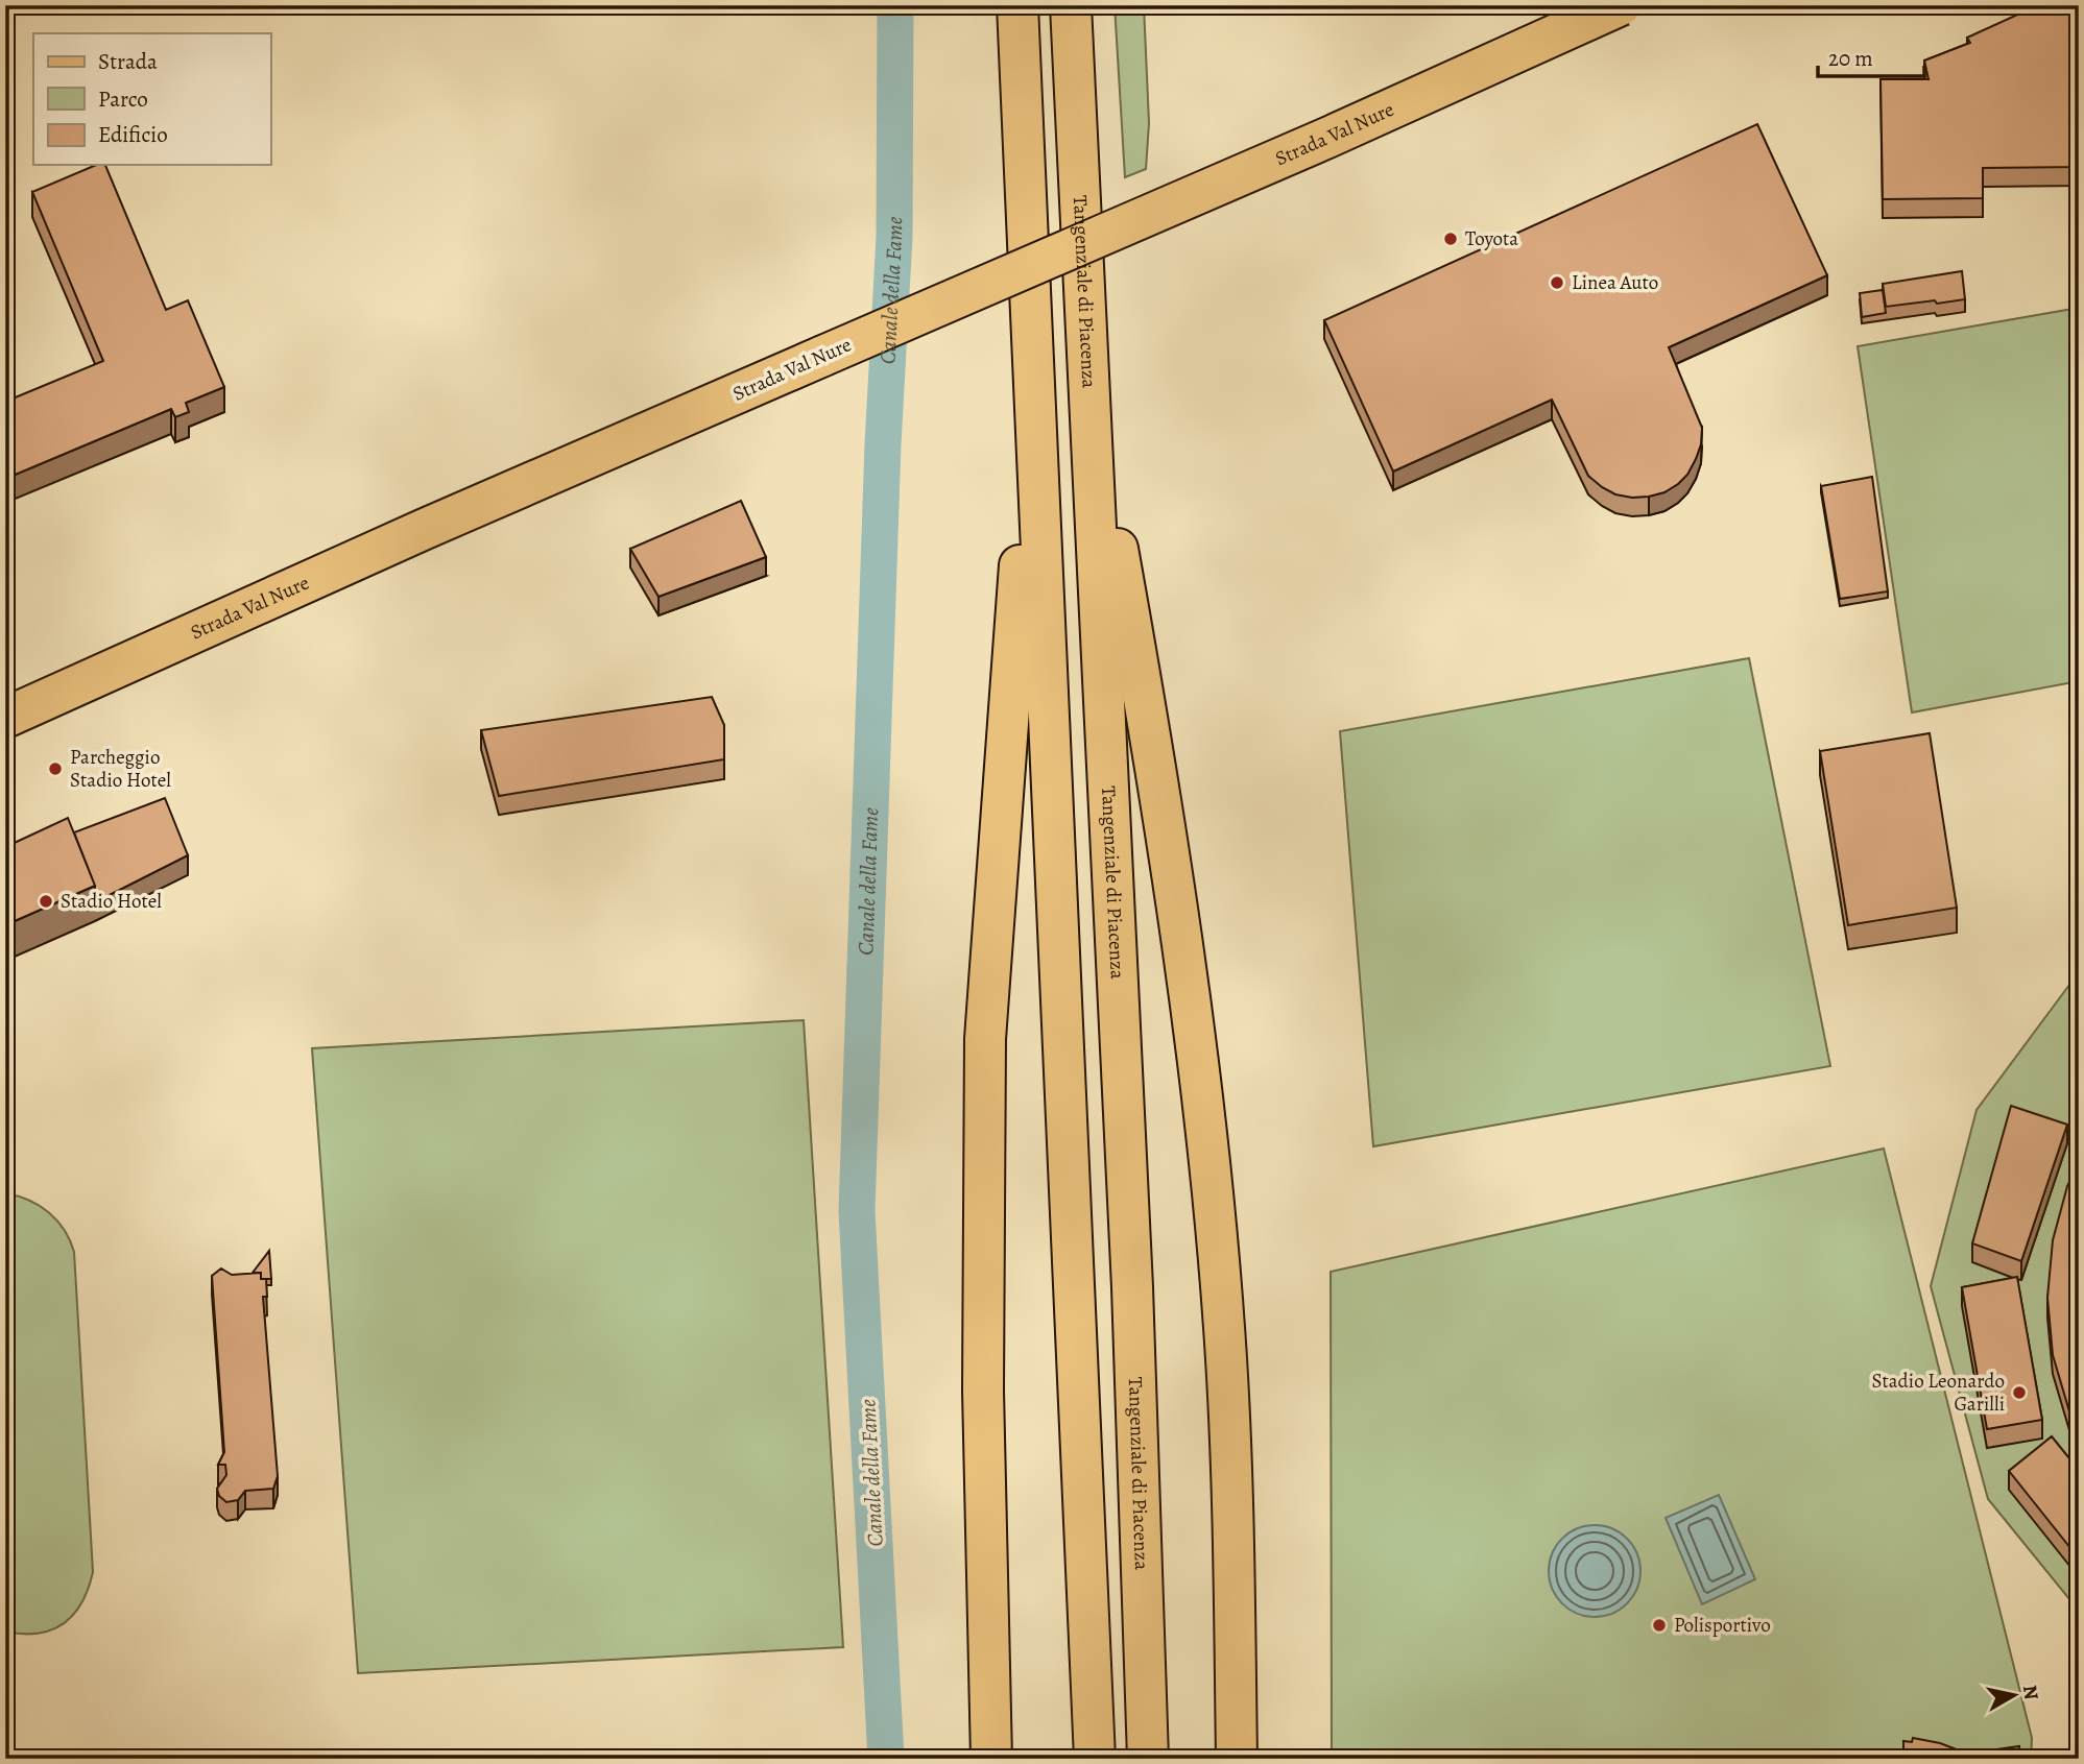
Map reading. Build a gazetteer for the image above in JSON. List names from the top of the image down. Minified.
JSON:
{"streets":{"main road":["Strada Val Nure","Tangenziale di Piacenza"]},"water":["Canale della Fame"],"places":["Toyota","Linea Auto","Parcheggio Stadio Hotel","Stadio Hotel","Stadio Leonardo Garilli","Polisportivo"],"legend":["Strada","Parco","Edificio"],"scale_bar":"20 m","north":"right"}
